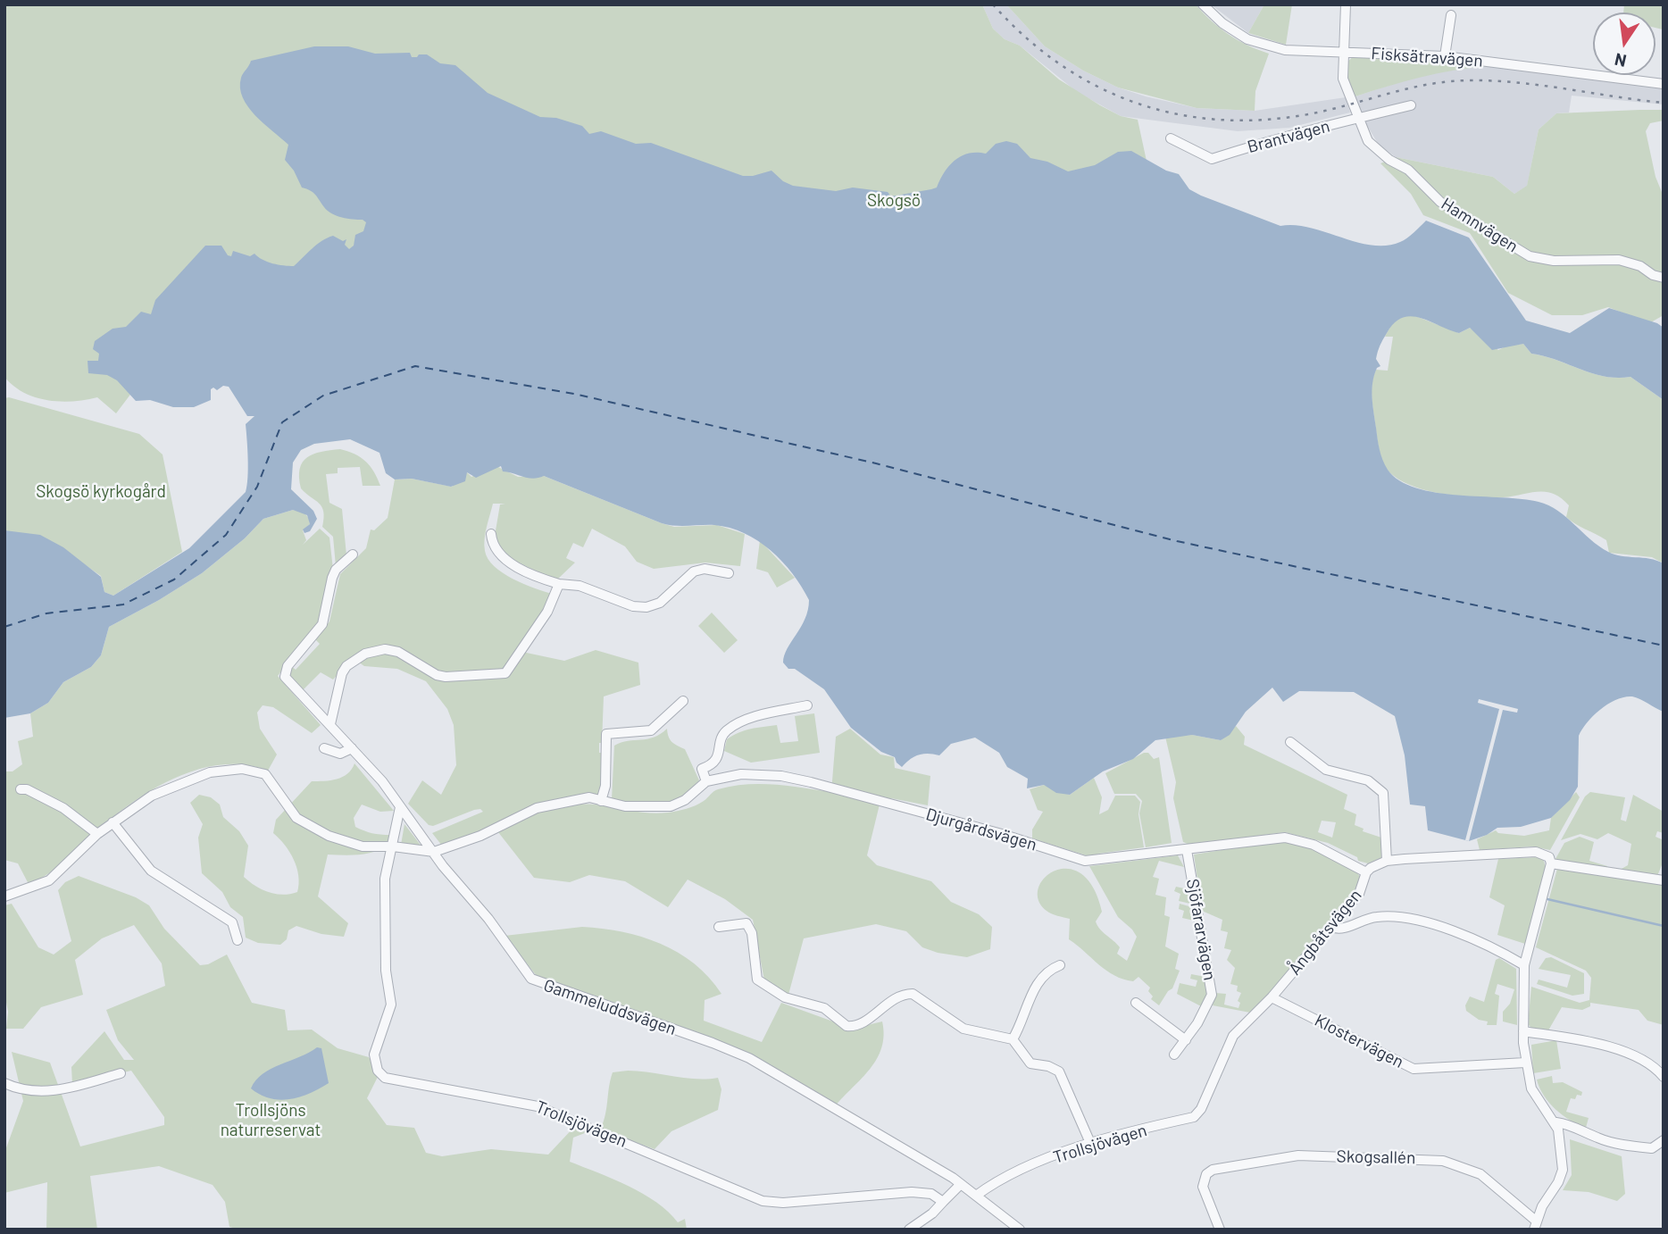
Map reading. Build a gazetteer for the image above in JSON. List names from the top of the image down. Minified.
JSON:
{"streets":{"street":["Fisksätravägen","Brantvägen","Hamnvägen","Djurgårdsvägen","Sjöfararvägen","Ångbåtsvägen","Gammeluddsvägen","Klostervägen","Trollsjövägen","Skogsallén"]},"crossings":[["Fisksätravägen","Hamnvägen"],["Brantvägen","Hamnvägen"],["Djurgårdsvägen","Sjöfararvägen"],["Djurgårdsvägen","Ångbåtsvägen"],["Djurgårdsvägen","Gammeluddsvägen"],["Djurgårdsvägen","Trollsjövägen"],["Ångbåtsvägen","Klostervägen"],["Ångbåtsvägen","Trollsjövägen"],["Gammeluddsvägen","Trollsjövägen"]],"parks":["Skogsö","Skogsö kyrkogård","Trollsjöns naturreservat"],"north":"bottom"}
